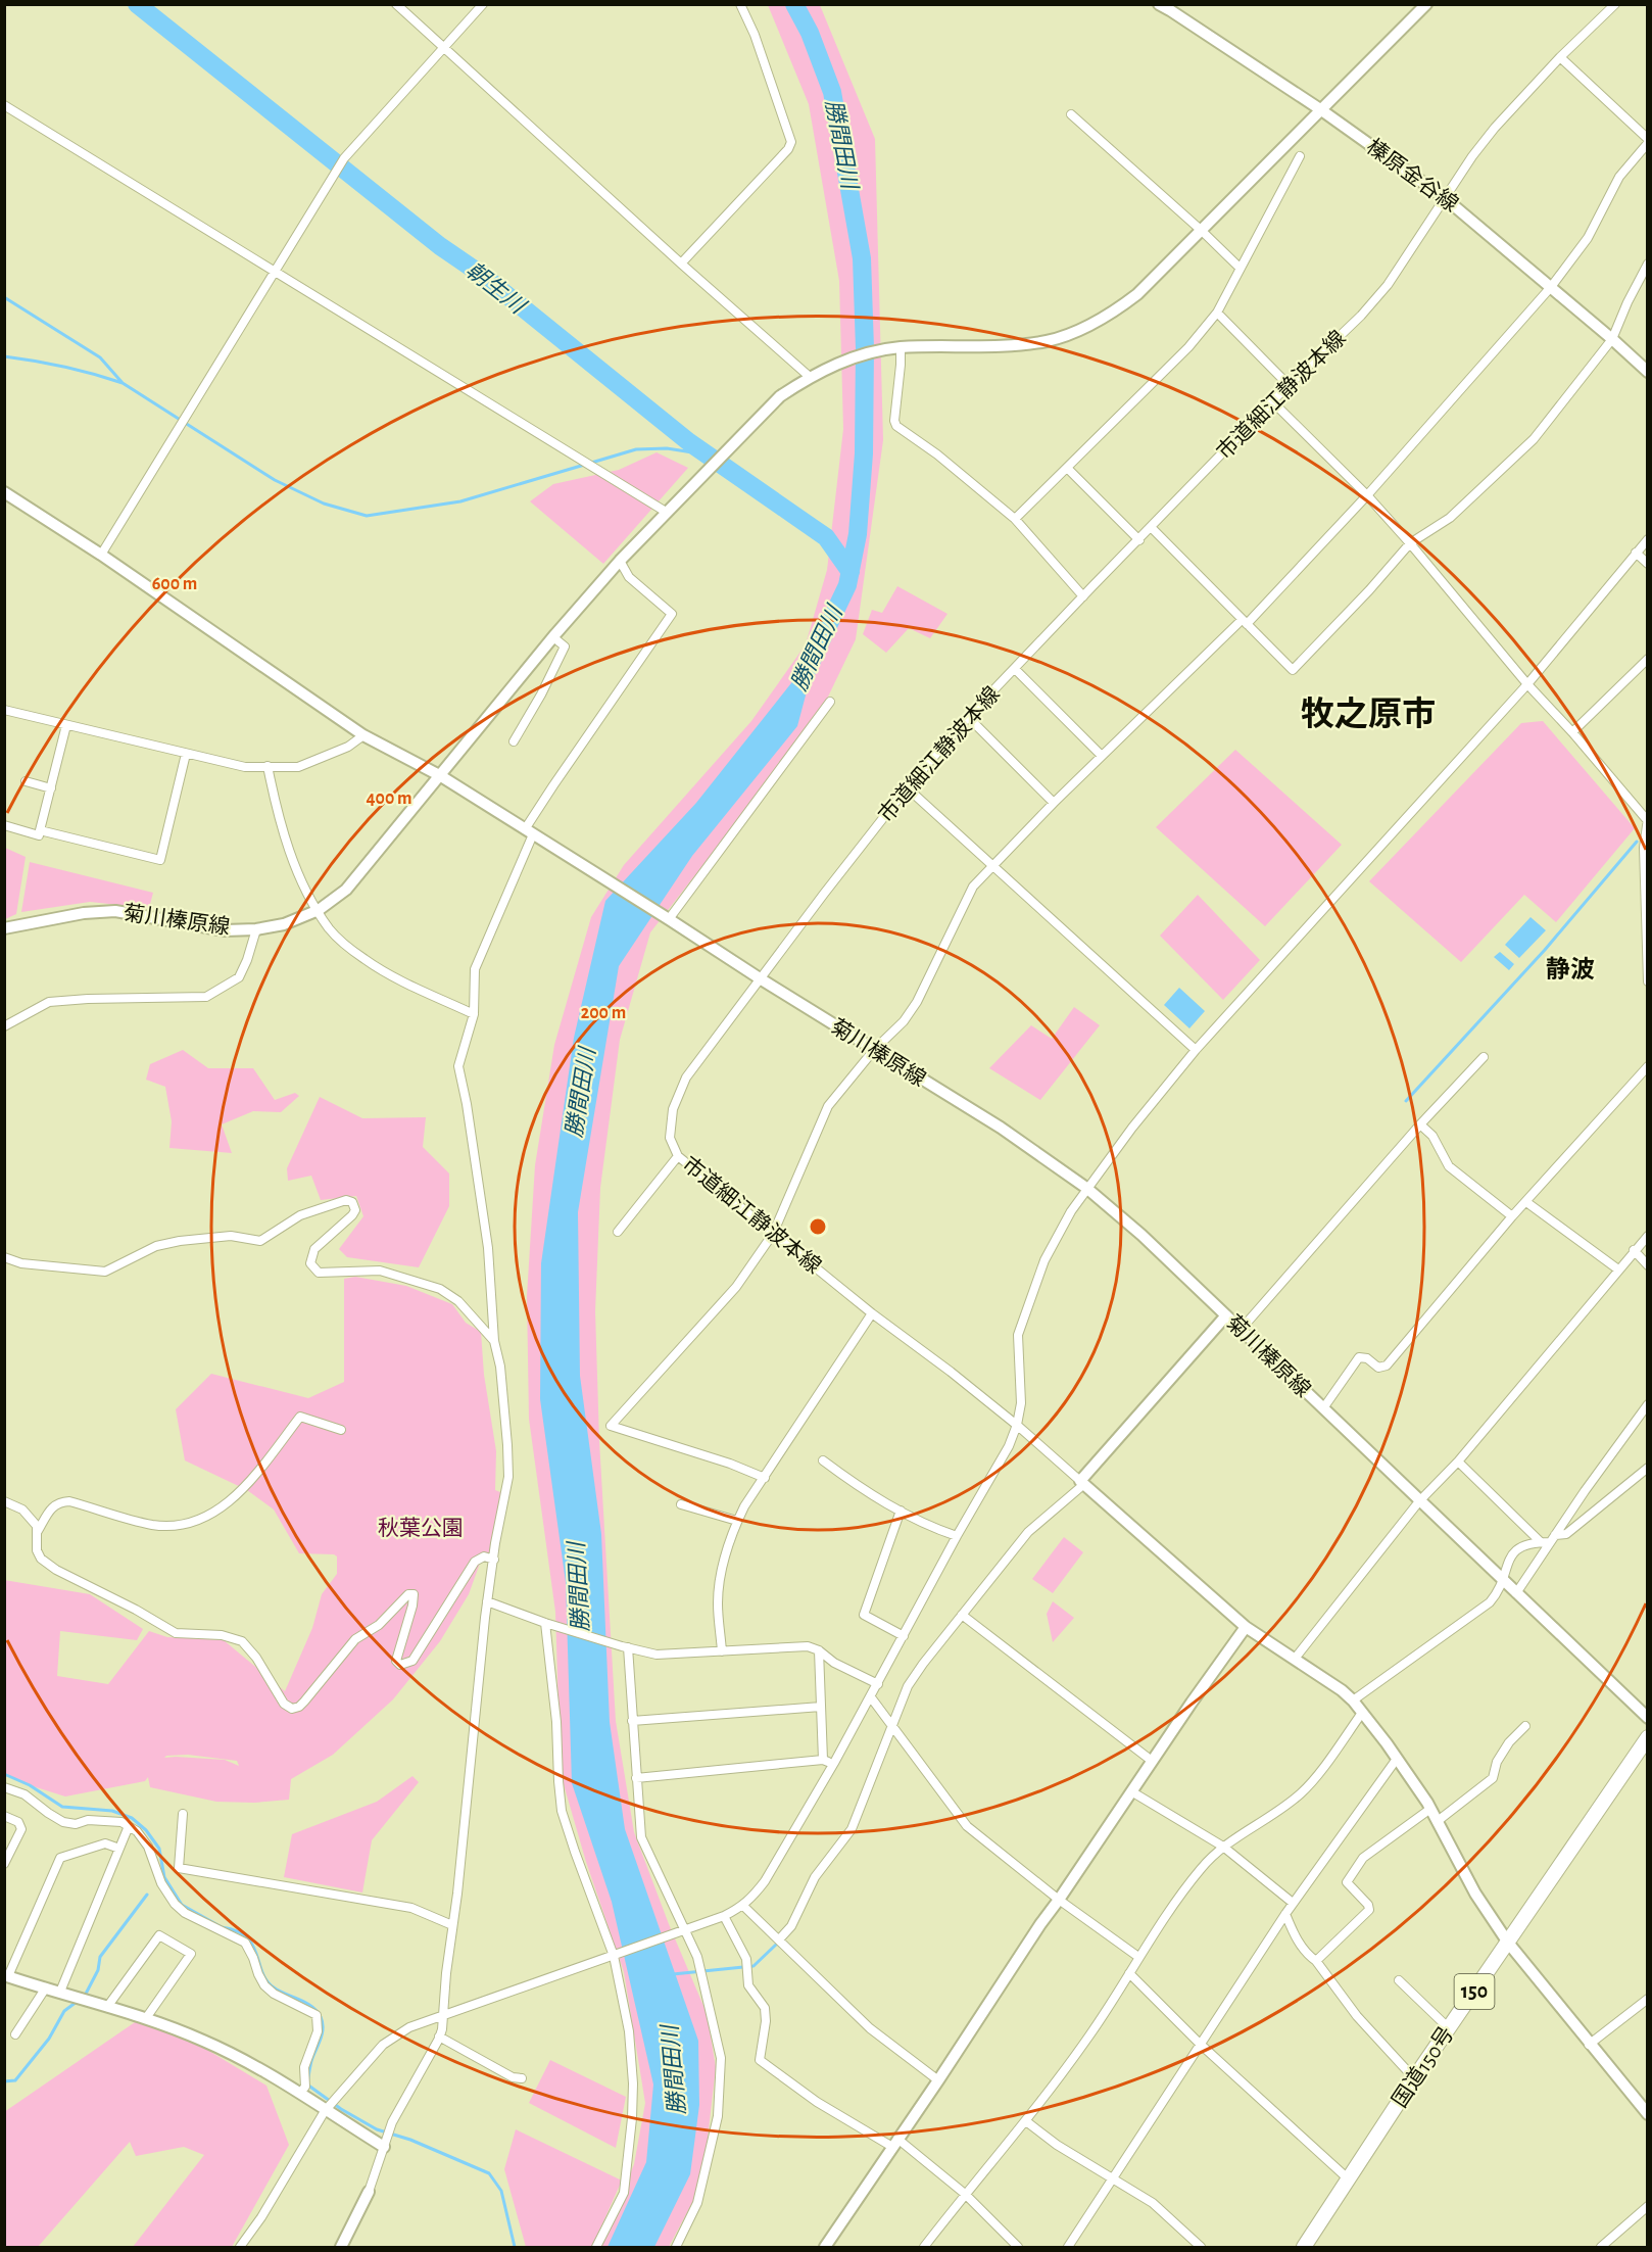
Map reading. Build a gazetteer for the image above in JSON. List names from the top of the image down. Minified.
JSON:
{"streets":{"highway":["150","国道150号"],"street":["榛原金谷線","市道細江静波本線","菊川榛原線"]},"crossings":[["榛原金谷線","市道細江静波本線"],["市道細江静波本線","菊川榛原線"]],"districts":["牧之原市","静波"],"water":["勝間田川","朝生川"],"parks":["秋葉公園"],"rings":["600 m","400 m","200 m"]}
